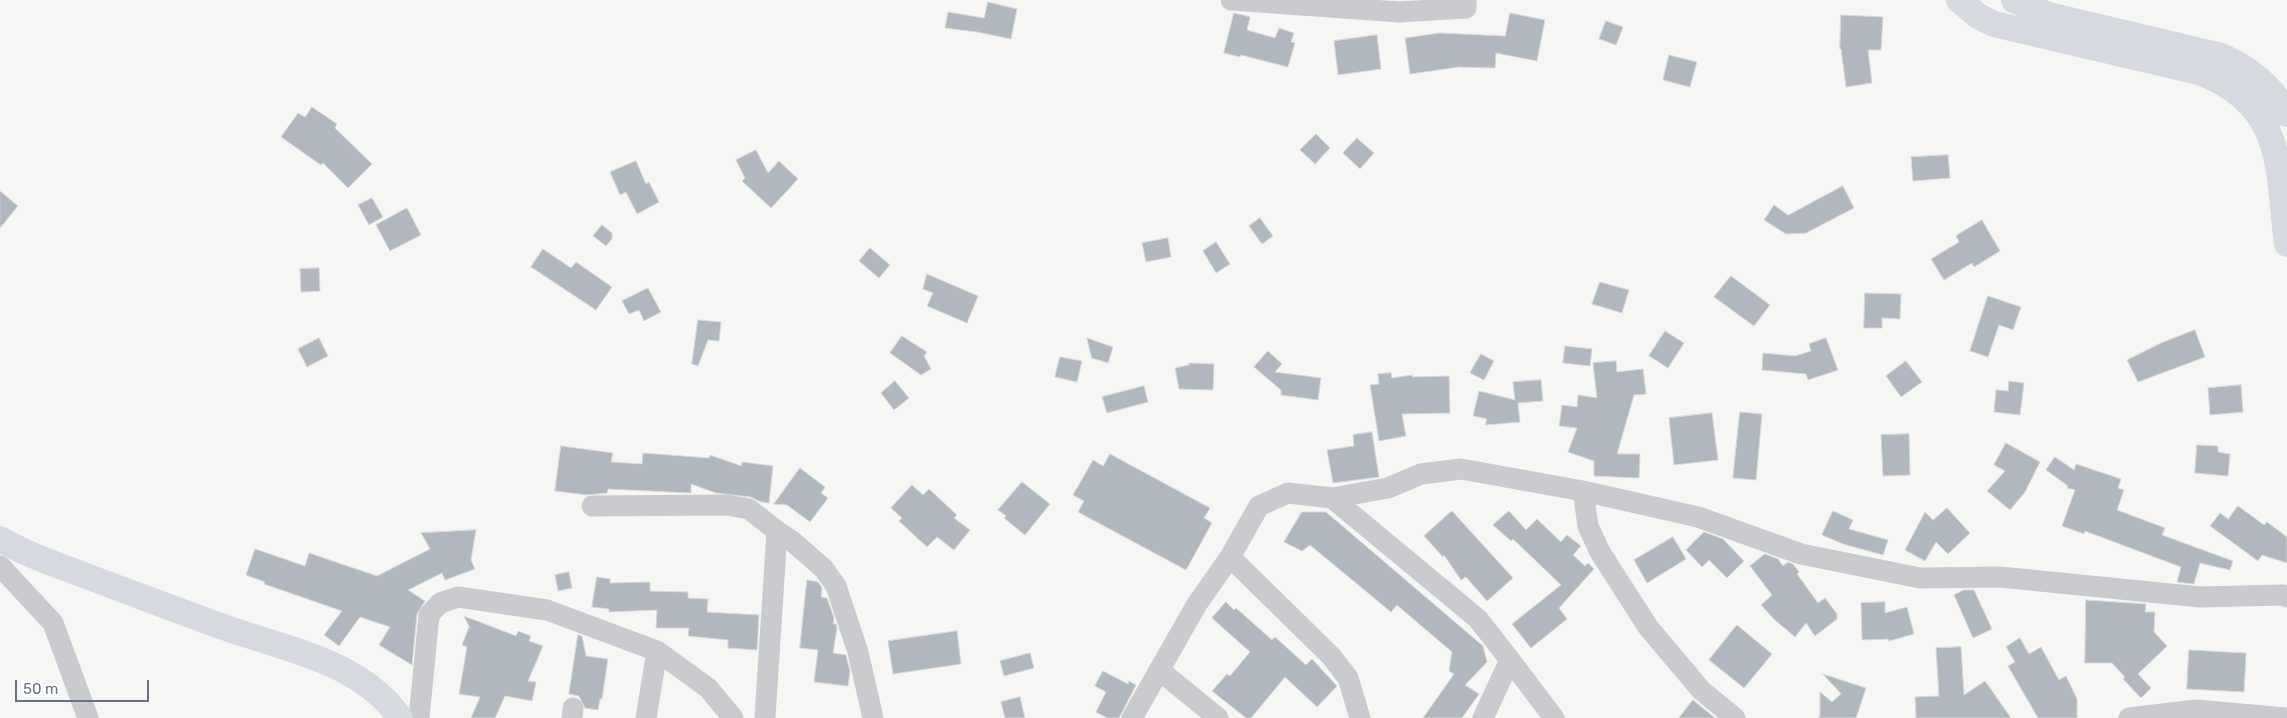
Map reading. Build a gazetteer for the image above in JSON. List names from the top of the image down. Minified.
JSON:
{"scale_bar":"50 m"}
